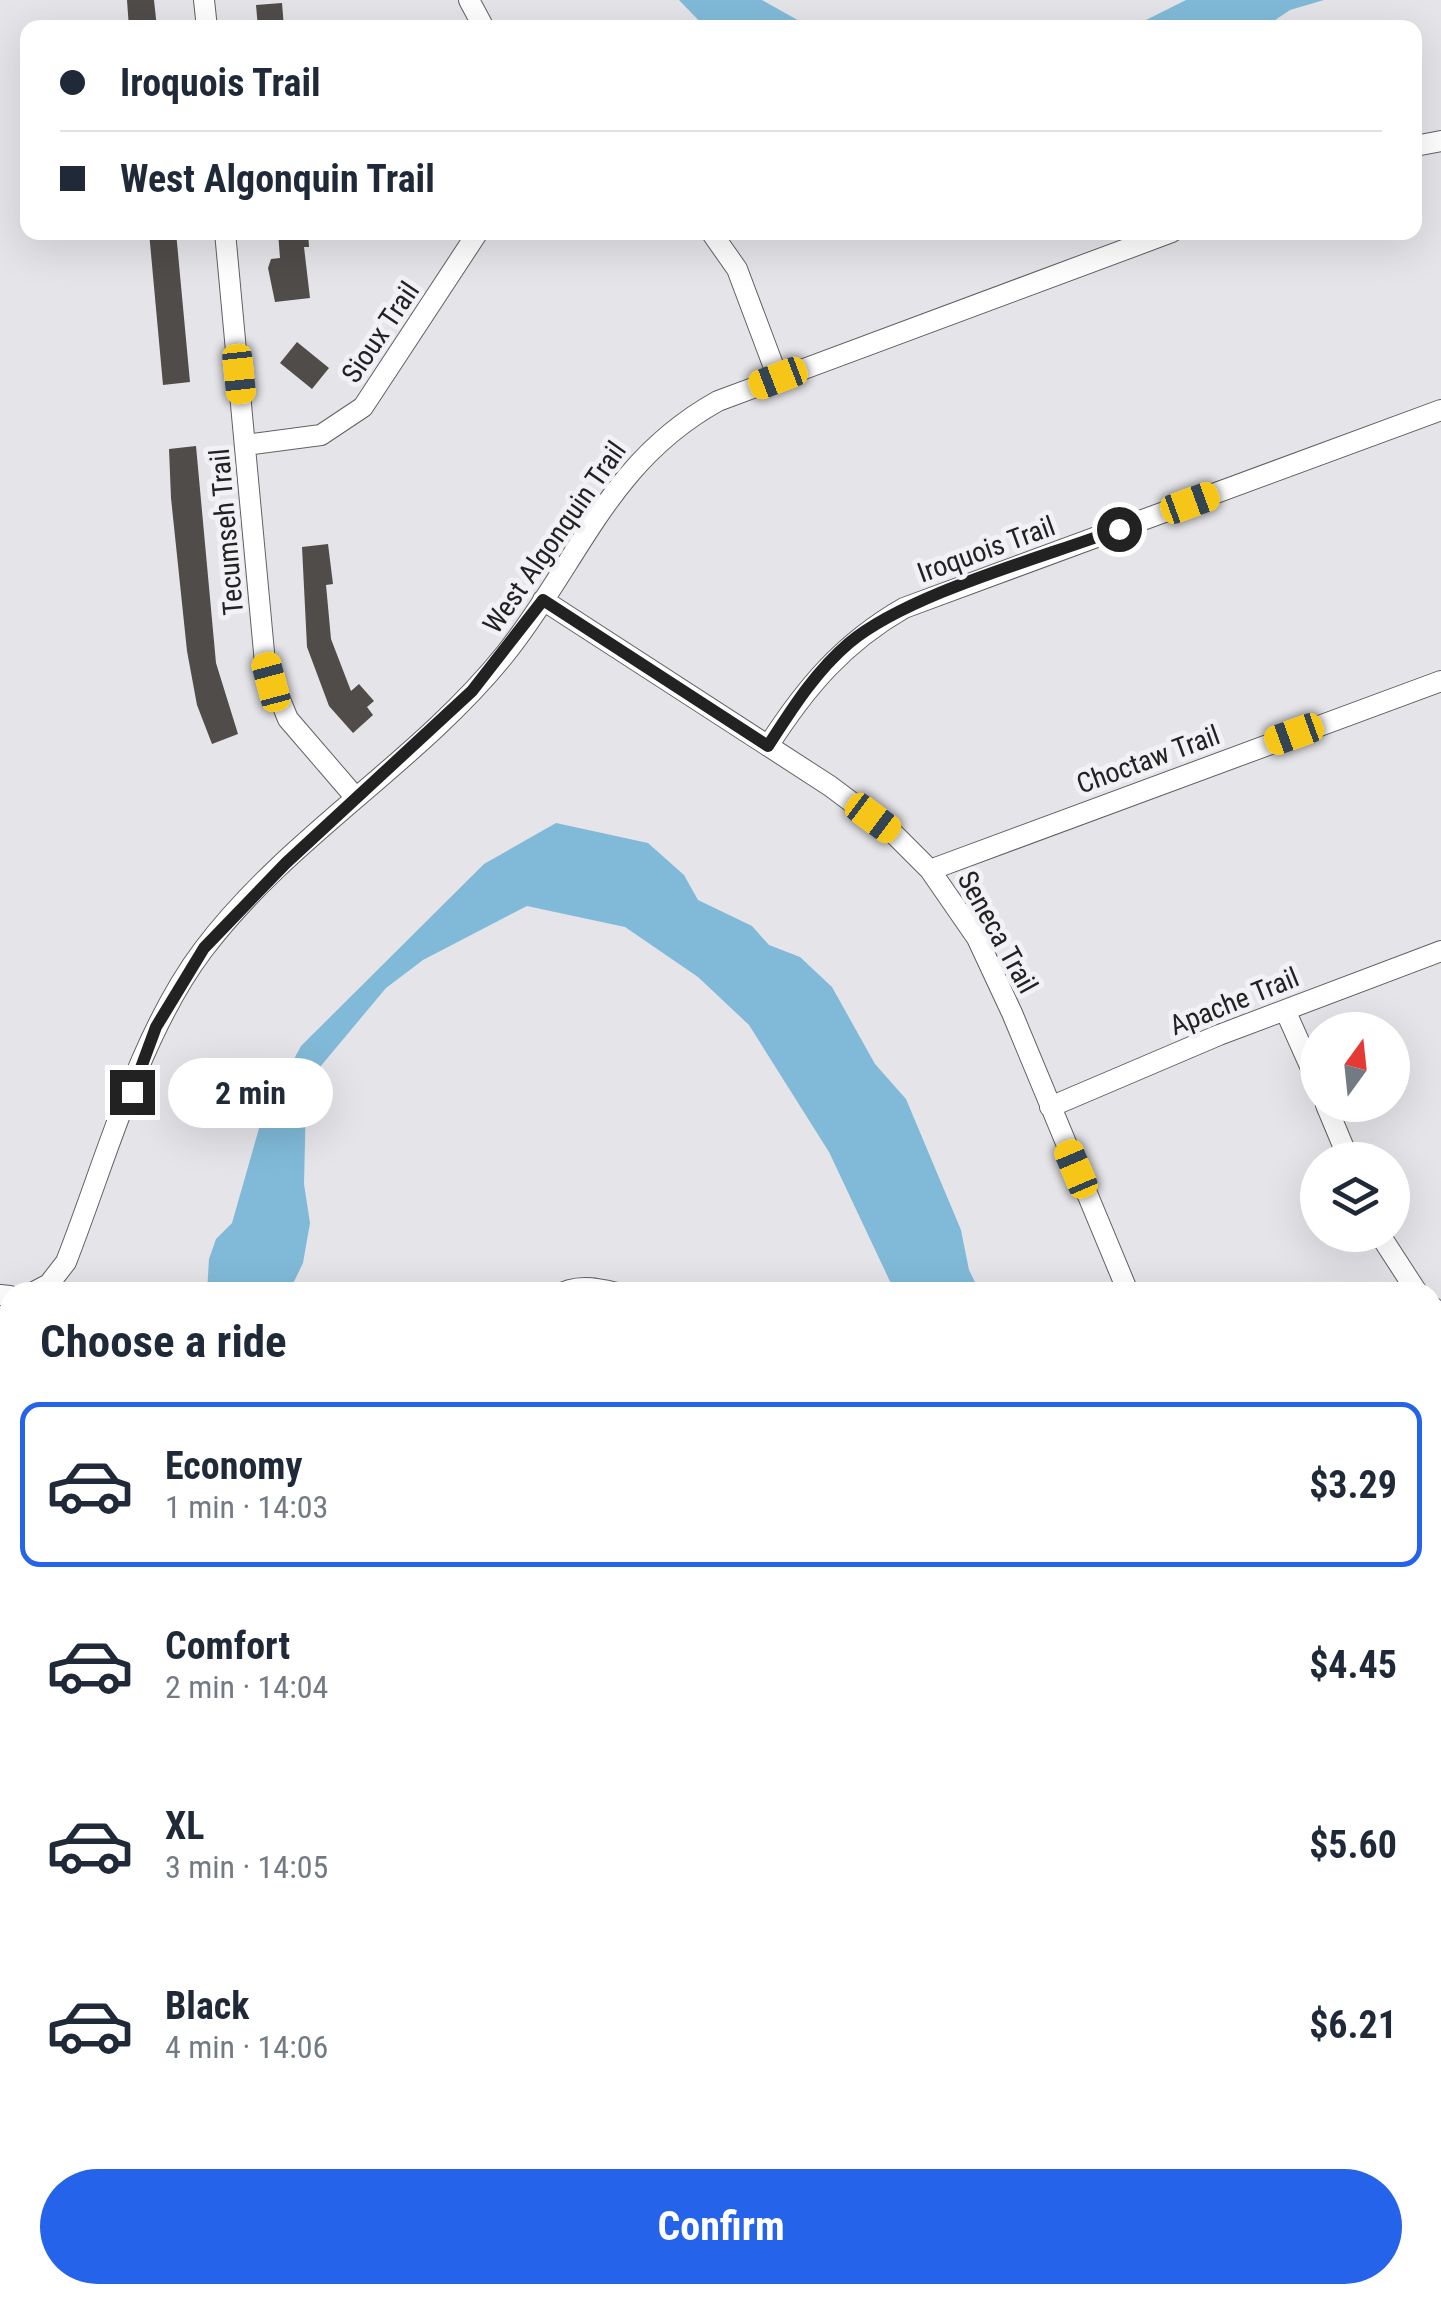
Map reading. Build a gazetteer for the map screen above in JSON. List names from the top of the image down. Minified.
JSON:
{"streets":{"street":["Sioux Trail","Tecumseh Trail","West Algonquin Trail","Iroquois Trail","Choctaw Trail","Seneca Trail","Apache Trail"]},"crossings":[["Sioux Trail","Tecumseh Trail"],["Tecumseh Trail","West Algonquin Trail"],["West Algonquin Trail","Seneca Trail"],["Iroquois Trail","Seneca Trail"],["Choctaw Trail","Seneca Trail"],["Seneca Trail","Apache Trail"]],"north":"top","page":{"banner":["Iroquois Trail","West Algonquin Trail"],"bubble":"2 min","heading":"Choose a ride","list":[{"name":"Economy","note":"1 min · 14:03","value":"$3.29"},{"name":"Comfort","note":"2 min · 14:04","value":"$4.45"},{"name":"XL","note":"3 min · 14:05","value":"$5.60"},{"name":"Black","note":"4 min · 14:06","value":"$6.21"}],"buttons":"Confirm"}}
